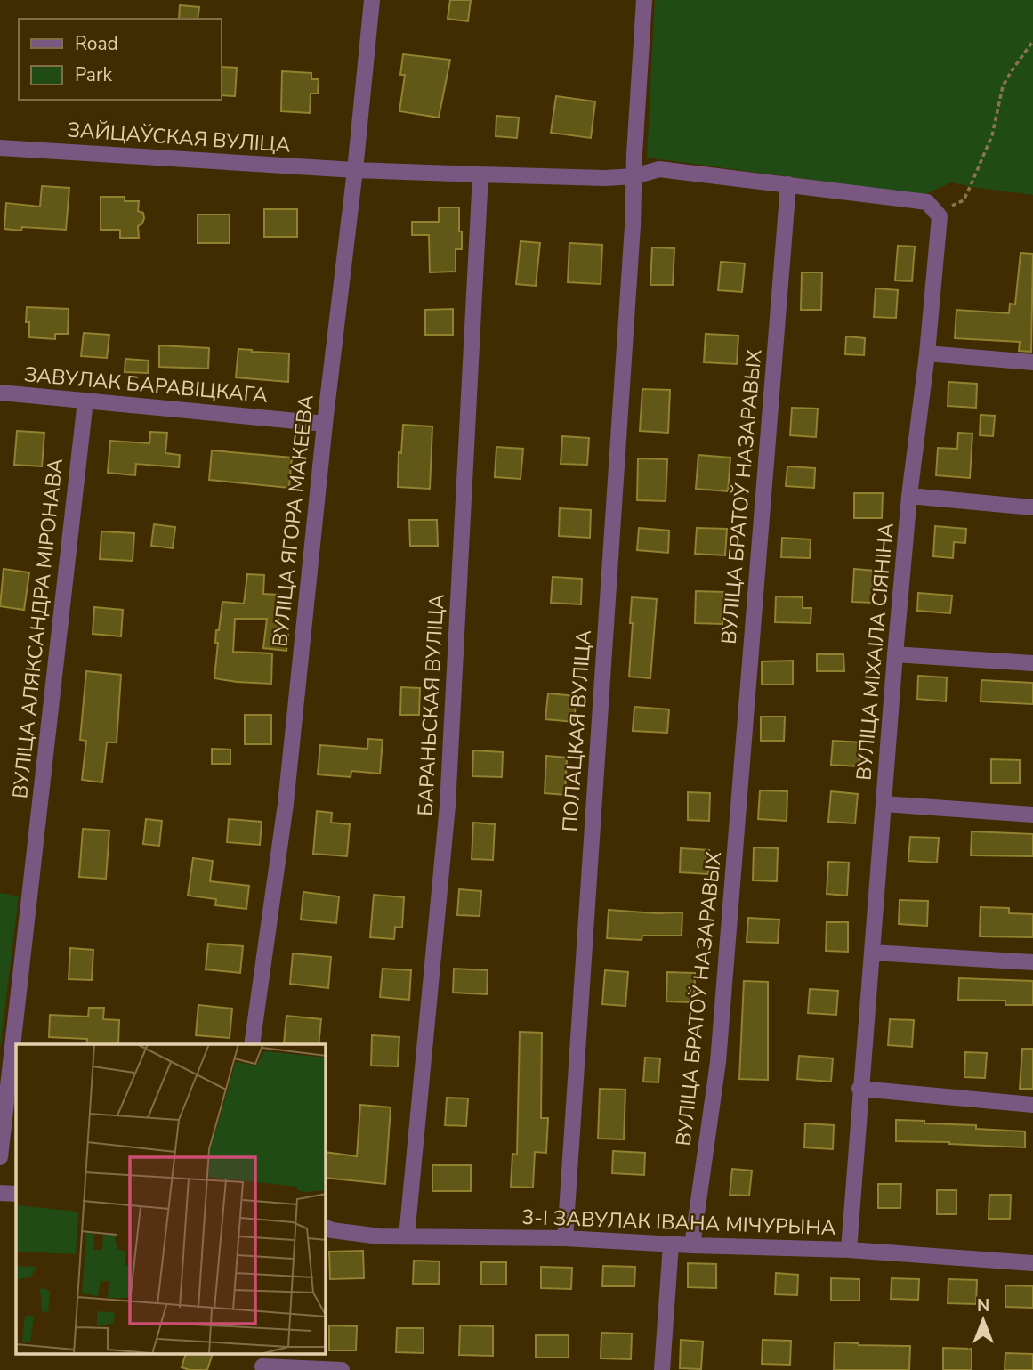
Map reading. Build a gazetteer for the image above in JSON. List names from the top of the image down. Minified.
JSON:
{"streets":{"street":["ЗАЙЦАЎСКАЯ ВУЛІЦА","ЗАВУЛАК БАРАВІЦКАГА","ВУЛІЦА БРАТОЎ НАЗАРАВЫХ","ВУЛІЦА ЯГОРА МАКЕЕВА","ВУЛІЦА АЛЯКСАНДРА МІРОНАВА","ВУЛІЦА МІХАІЛА СІЯНІНА","БАРАНЬСКАЯ ВУЛІЦА","ПОЛАЦКАЯ ВУЛІЦА","3-І ЗАВУЛАК ІВАНА МІЧУРЫНА"]},"crossings":[["ЗАЙЦАЎСКАЯ ВУЛІЦА","ВУЛІЦА ЯГОРА МАКЕЕВА"],["ЗАВУЛАК БАРАВІЦКАГА","ВУЛІЦА ЯГОРА МАКЕЕВА"],["ЗАВУЛАК БАРАВІЦКАГА","ВУЛІЦА АЛЯКСАНДРА МІРОНАВА"],["ВУЛІЦА БРАТОЎ НАЗАРАВЫХ","3-І ЗАВУЛАК ІВАНА МІЧУРЫНА"],["ВУЛІЦА МІХАІЛА СІЯНІНА","3-І ЗАВУЛАК ІВАНА МІЧУРЫНА"],["БАРАНЬСКАЯ ВУЛІЦА","3-І ЗАВУЛАК ІВАНА МІЧУРЫНА"],["ПОЛАЦКАЯ ВУЛІЦА","3-І ЗАВУЛАК ІВАНА МІЧУРЫНА"]],"legend":["Road","Park"],"north":"top"}
